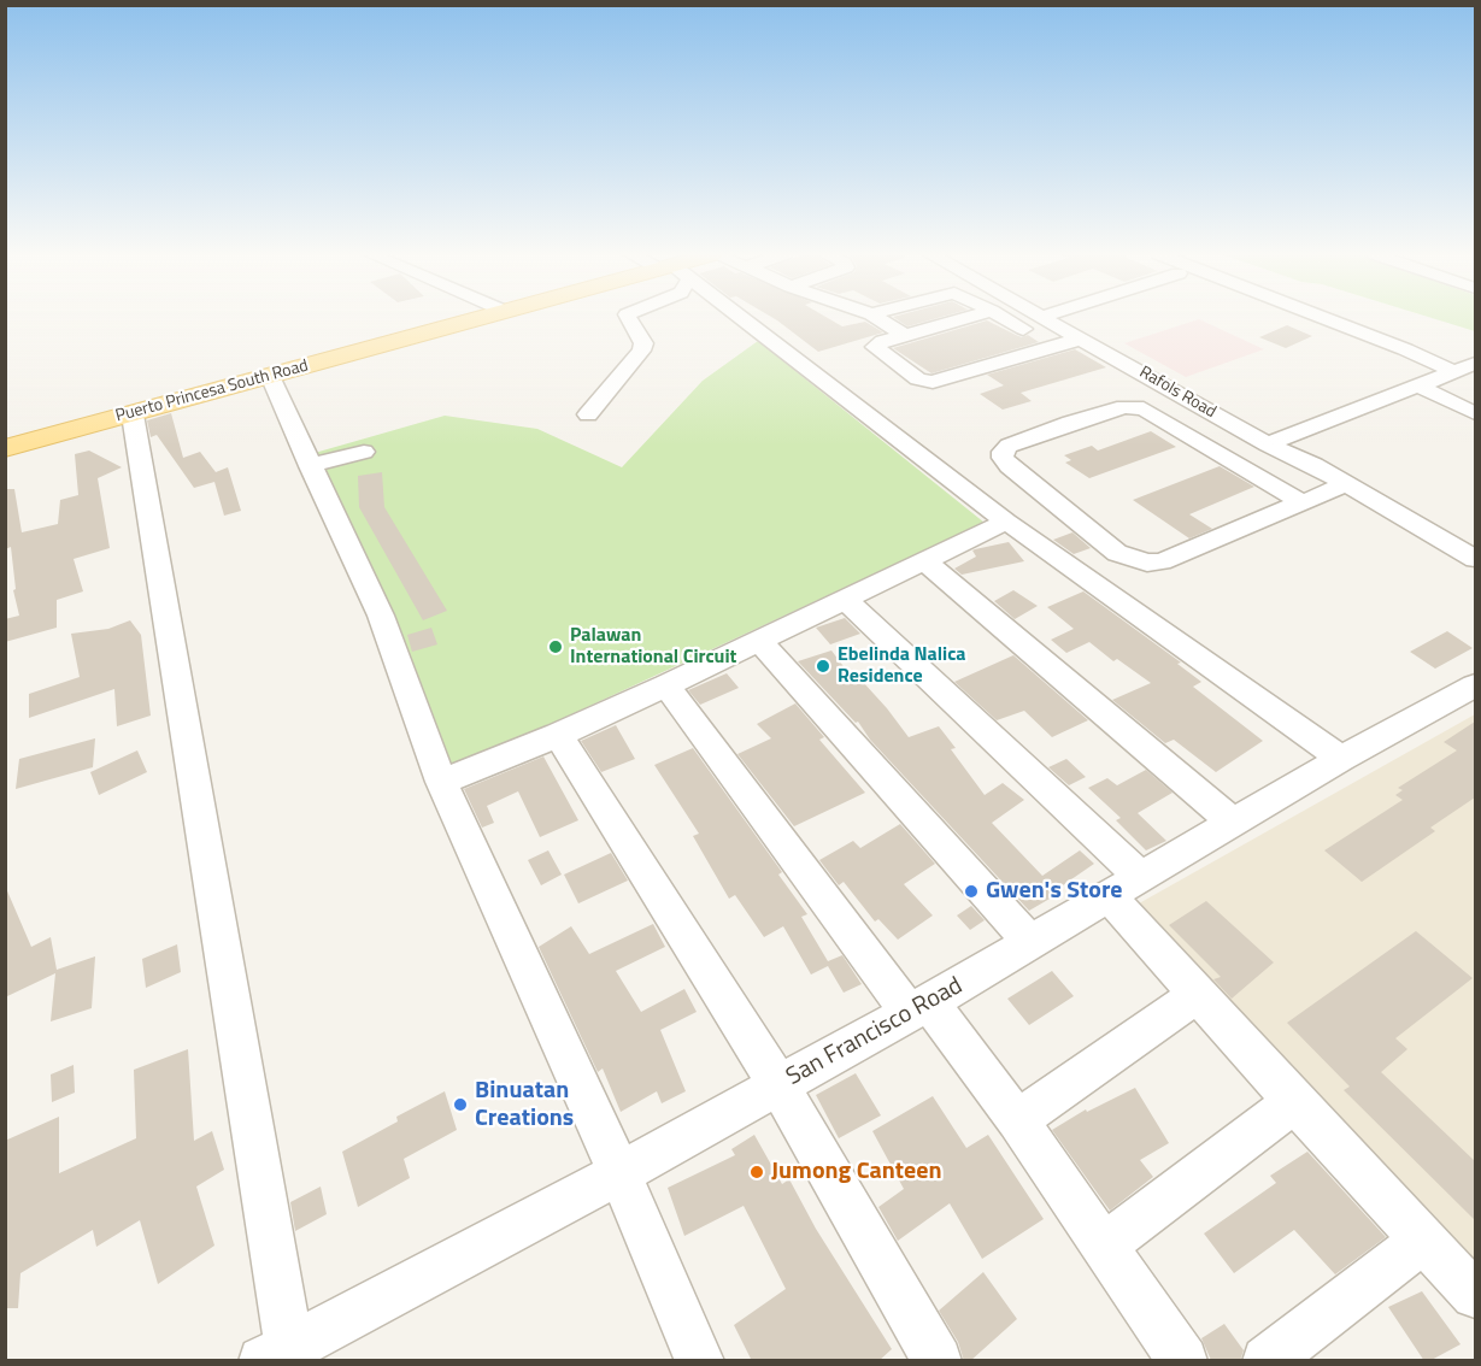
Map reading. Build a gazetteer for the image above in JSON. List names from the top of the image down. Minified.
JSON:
{"streets":{"main road":["Puerto Princesa South Road"],"street":["Rafols Road","San Francisco Road"]},"places":["Palawan International Circuit","Ebelinda Nalica Residence","Gwen's Store","Binuatan Creations","Jumong Canteen"]}
